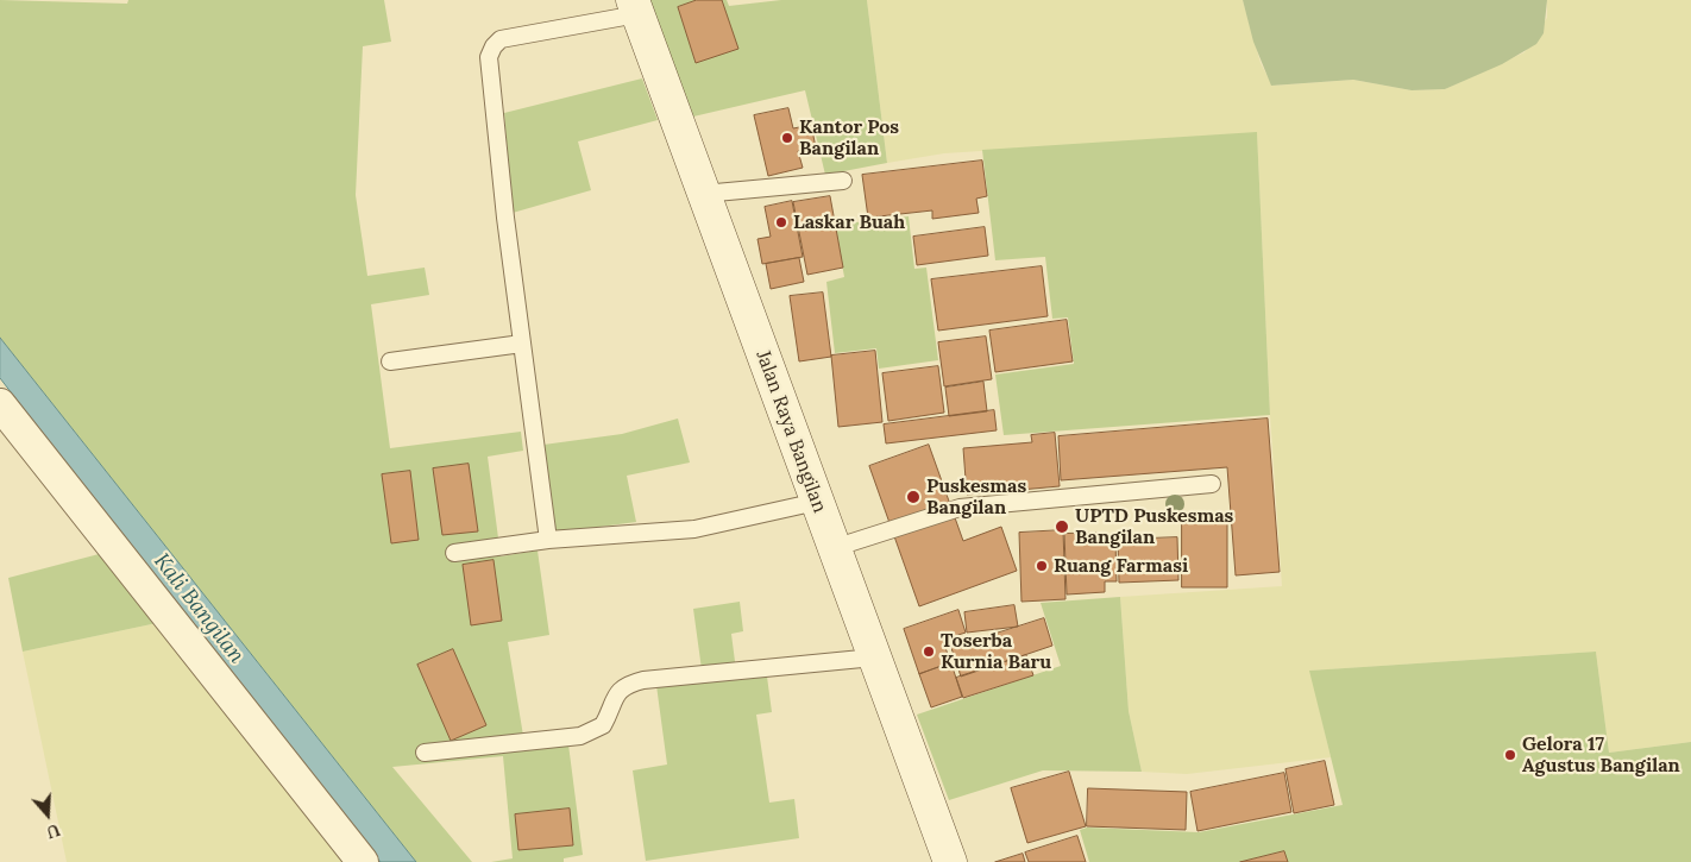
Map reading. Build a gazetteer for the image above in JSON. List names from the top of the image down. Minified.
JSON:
{"streets":{"main road":["Jalan Raya Bangilan"]},"water":["Kali Bangilan"],"places":["Kantor Pos Bangilan","Laskar Buah","Puskesmas Bangilan","UPTD Puskesmas Bangilan","Ruang Farmasi","Toserba Kurnia Baru","Gelora 17 Agustus Bangilan"],"north":"bottom"}
